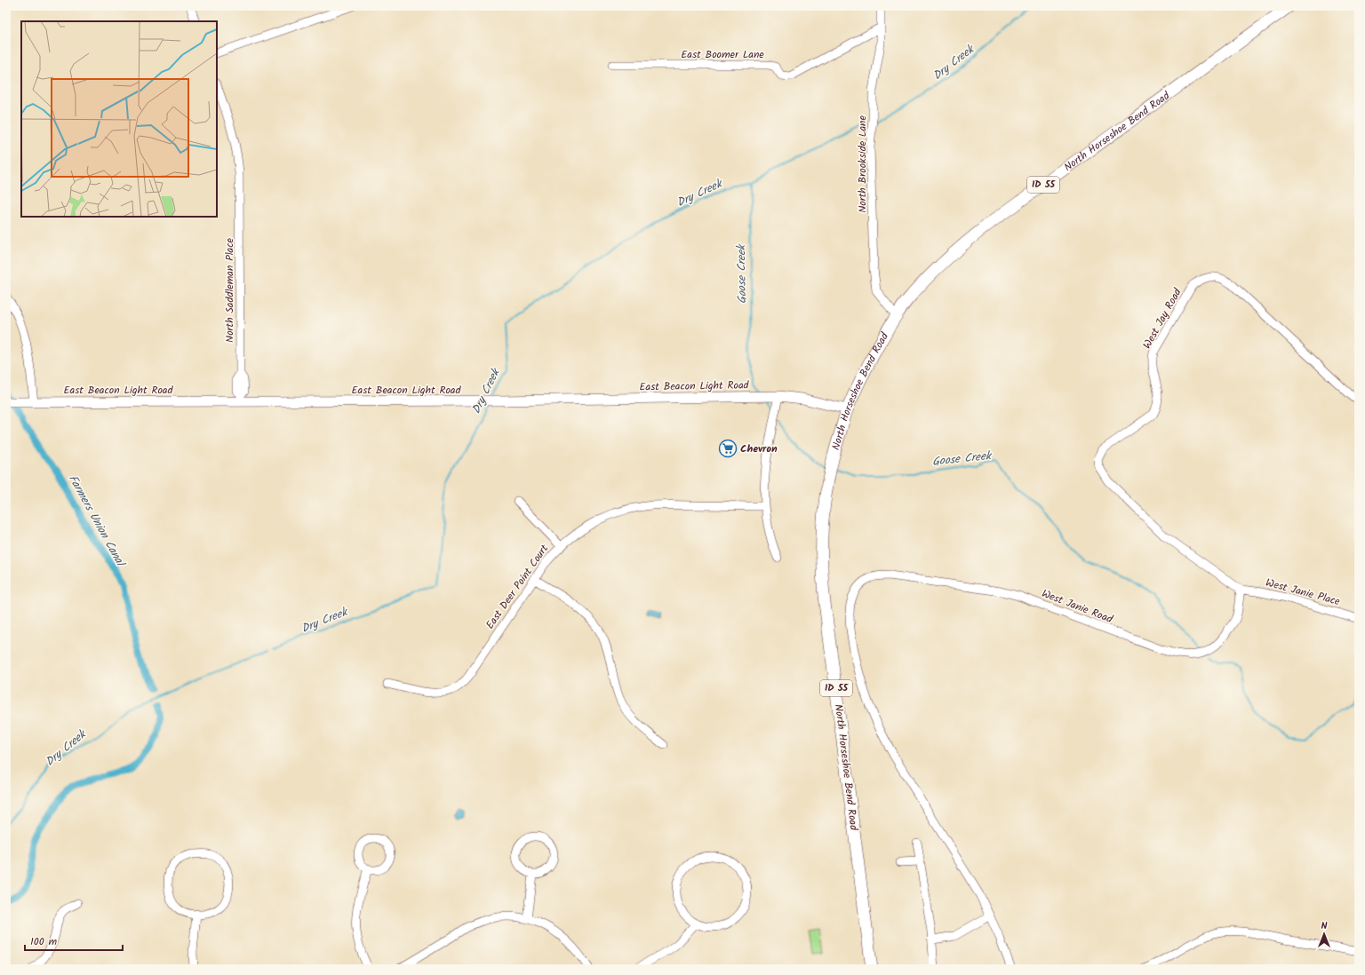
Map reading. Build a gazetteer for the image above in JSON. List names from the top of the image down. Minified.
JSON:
{"streets":{"highway":["North Horseshoe Bend Road","ID 55"],"main road":["East Beacon Light Road"],"street":["East Boomer Lane","North Brookside Lane","North Saddleman Place","West Jay Road","East Deer Point Court","West Janie Place","West Janie Road"]},"crossings":[["East Boomer Lane","North Brookside Lane"],["North Horseshoe Bend Road","North Brookside Lane"],["North Horseshoe Bend Road","East Beacon Light Road"],["North Saddleman Place","East Beacon Light Road"],["West Jay Road","West Janie Place"],["West Jay Road","West Janie Road"],["West Janie Place","West Janie Road"]],"water":["Dry Creek","Goose Creek","Farmers Union Canal"],"places":{"supermarket":["Chevron"]},"scale_bar":"100 m","north":"top"}
